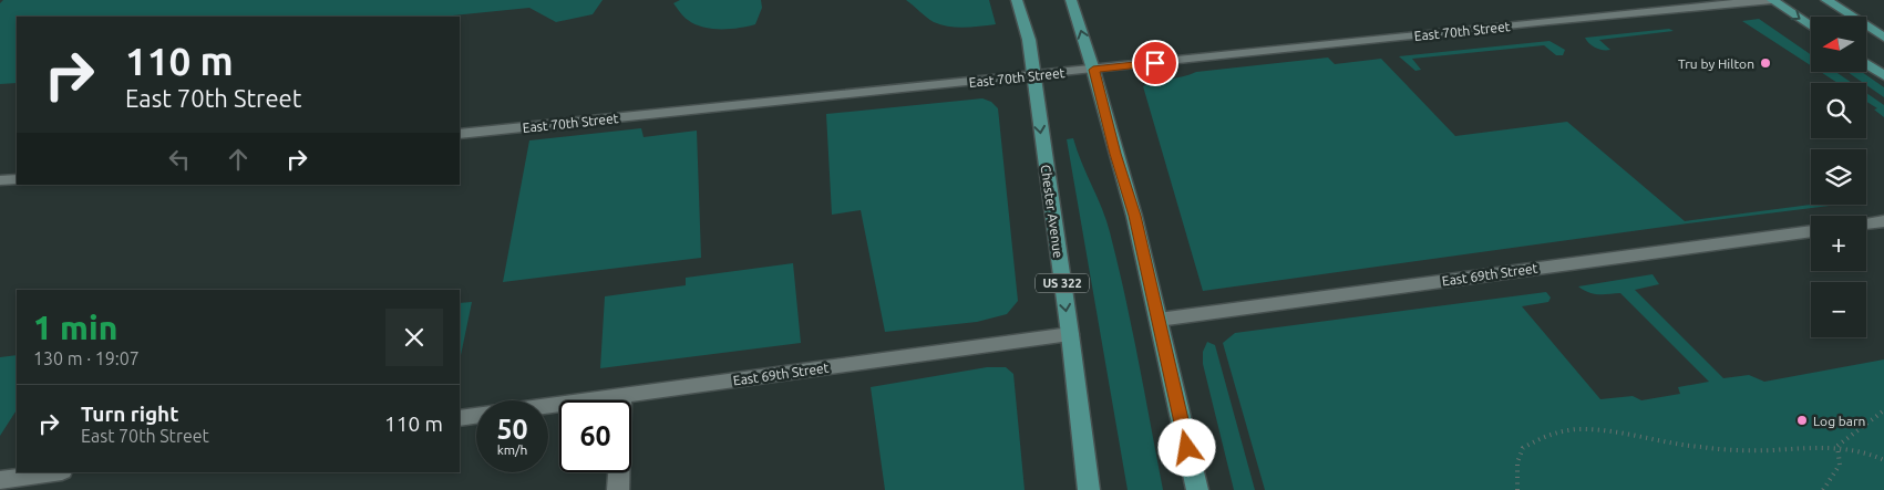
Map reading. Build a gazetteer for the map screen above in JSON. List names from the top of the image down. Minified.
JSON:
{"streets":{"main road":["Chester Avenue","US 322"],"street":["East 70th Street","East 69th Street"]},"crossings":[["East 70th Street","Chester Avenue"],["Chester Avenue","East 69th Street"]],"places":["Tru by Hilton","Log barn"],"north":"left","page":{"map_buttons":["+","−"],"turn":["110 m","East 70th Street"],"heading":["1 min","130 m · 19:07"],"list":[{"name":"Turn right","note":"East 70th Street","value":"110 m"}],"speed":"50 km/h","limit":"60"}}
